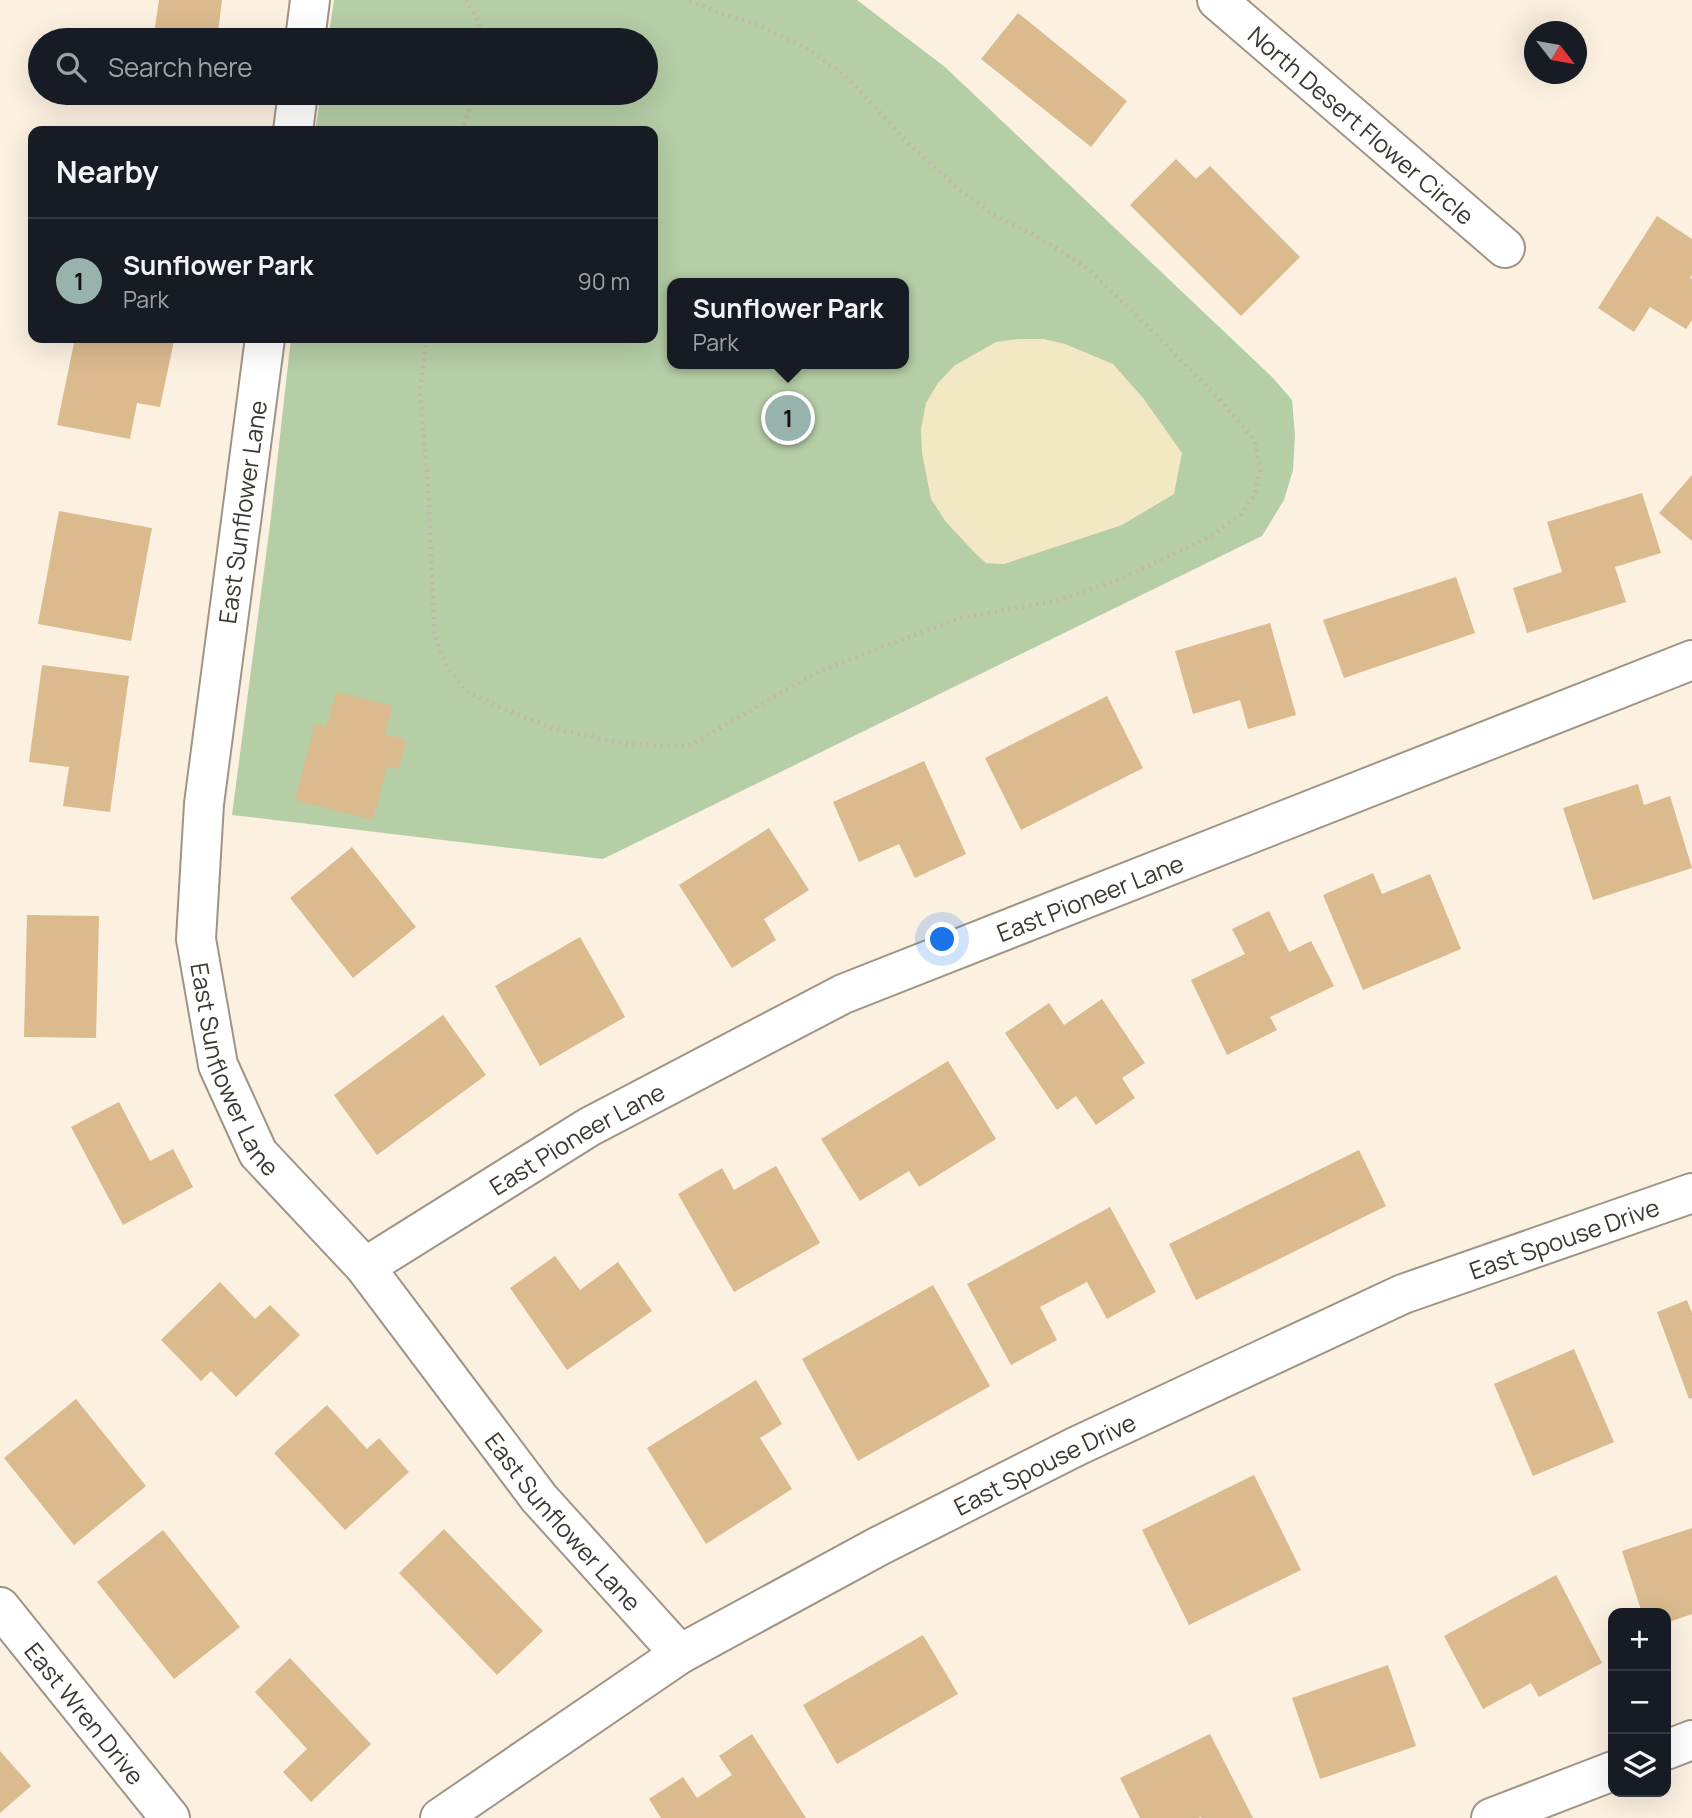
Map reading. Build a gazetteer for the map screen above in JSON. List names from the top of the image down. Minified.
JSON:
{"streets":{"street":["North Desert Flower Circle","East Sunflower Lane","East Pioneer Lane","East Spouse Drive","East Wren Drive"]},"crossings":[["East Sunflower Lane","East Pioneer Lane"],["East Sunflower Lane","East Spouse Drive"]],"north":"bottom right","page":{"search":"Search here","heading":"Nearby","list":[{"mark":"1","name":"Sunflower Park","note":"Park","value":"90 m"}],"popup":["Sunflower Park","Park"],"pins":"1","map_buttons":["+","−"]}}
